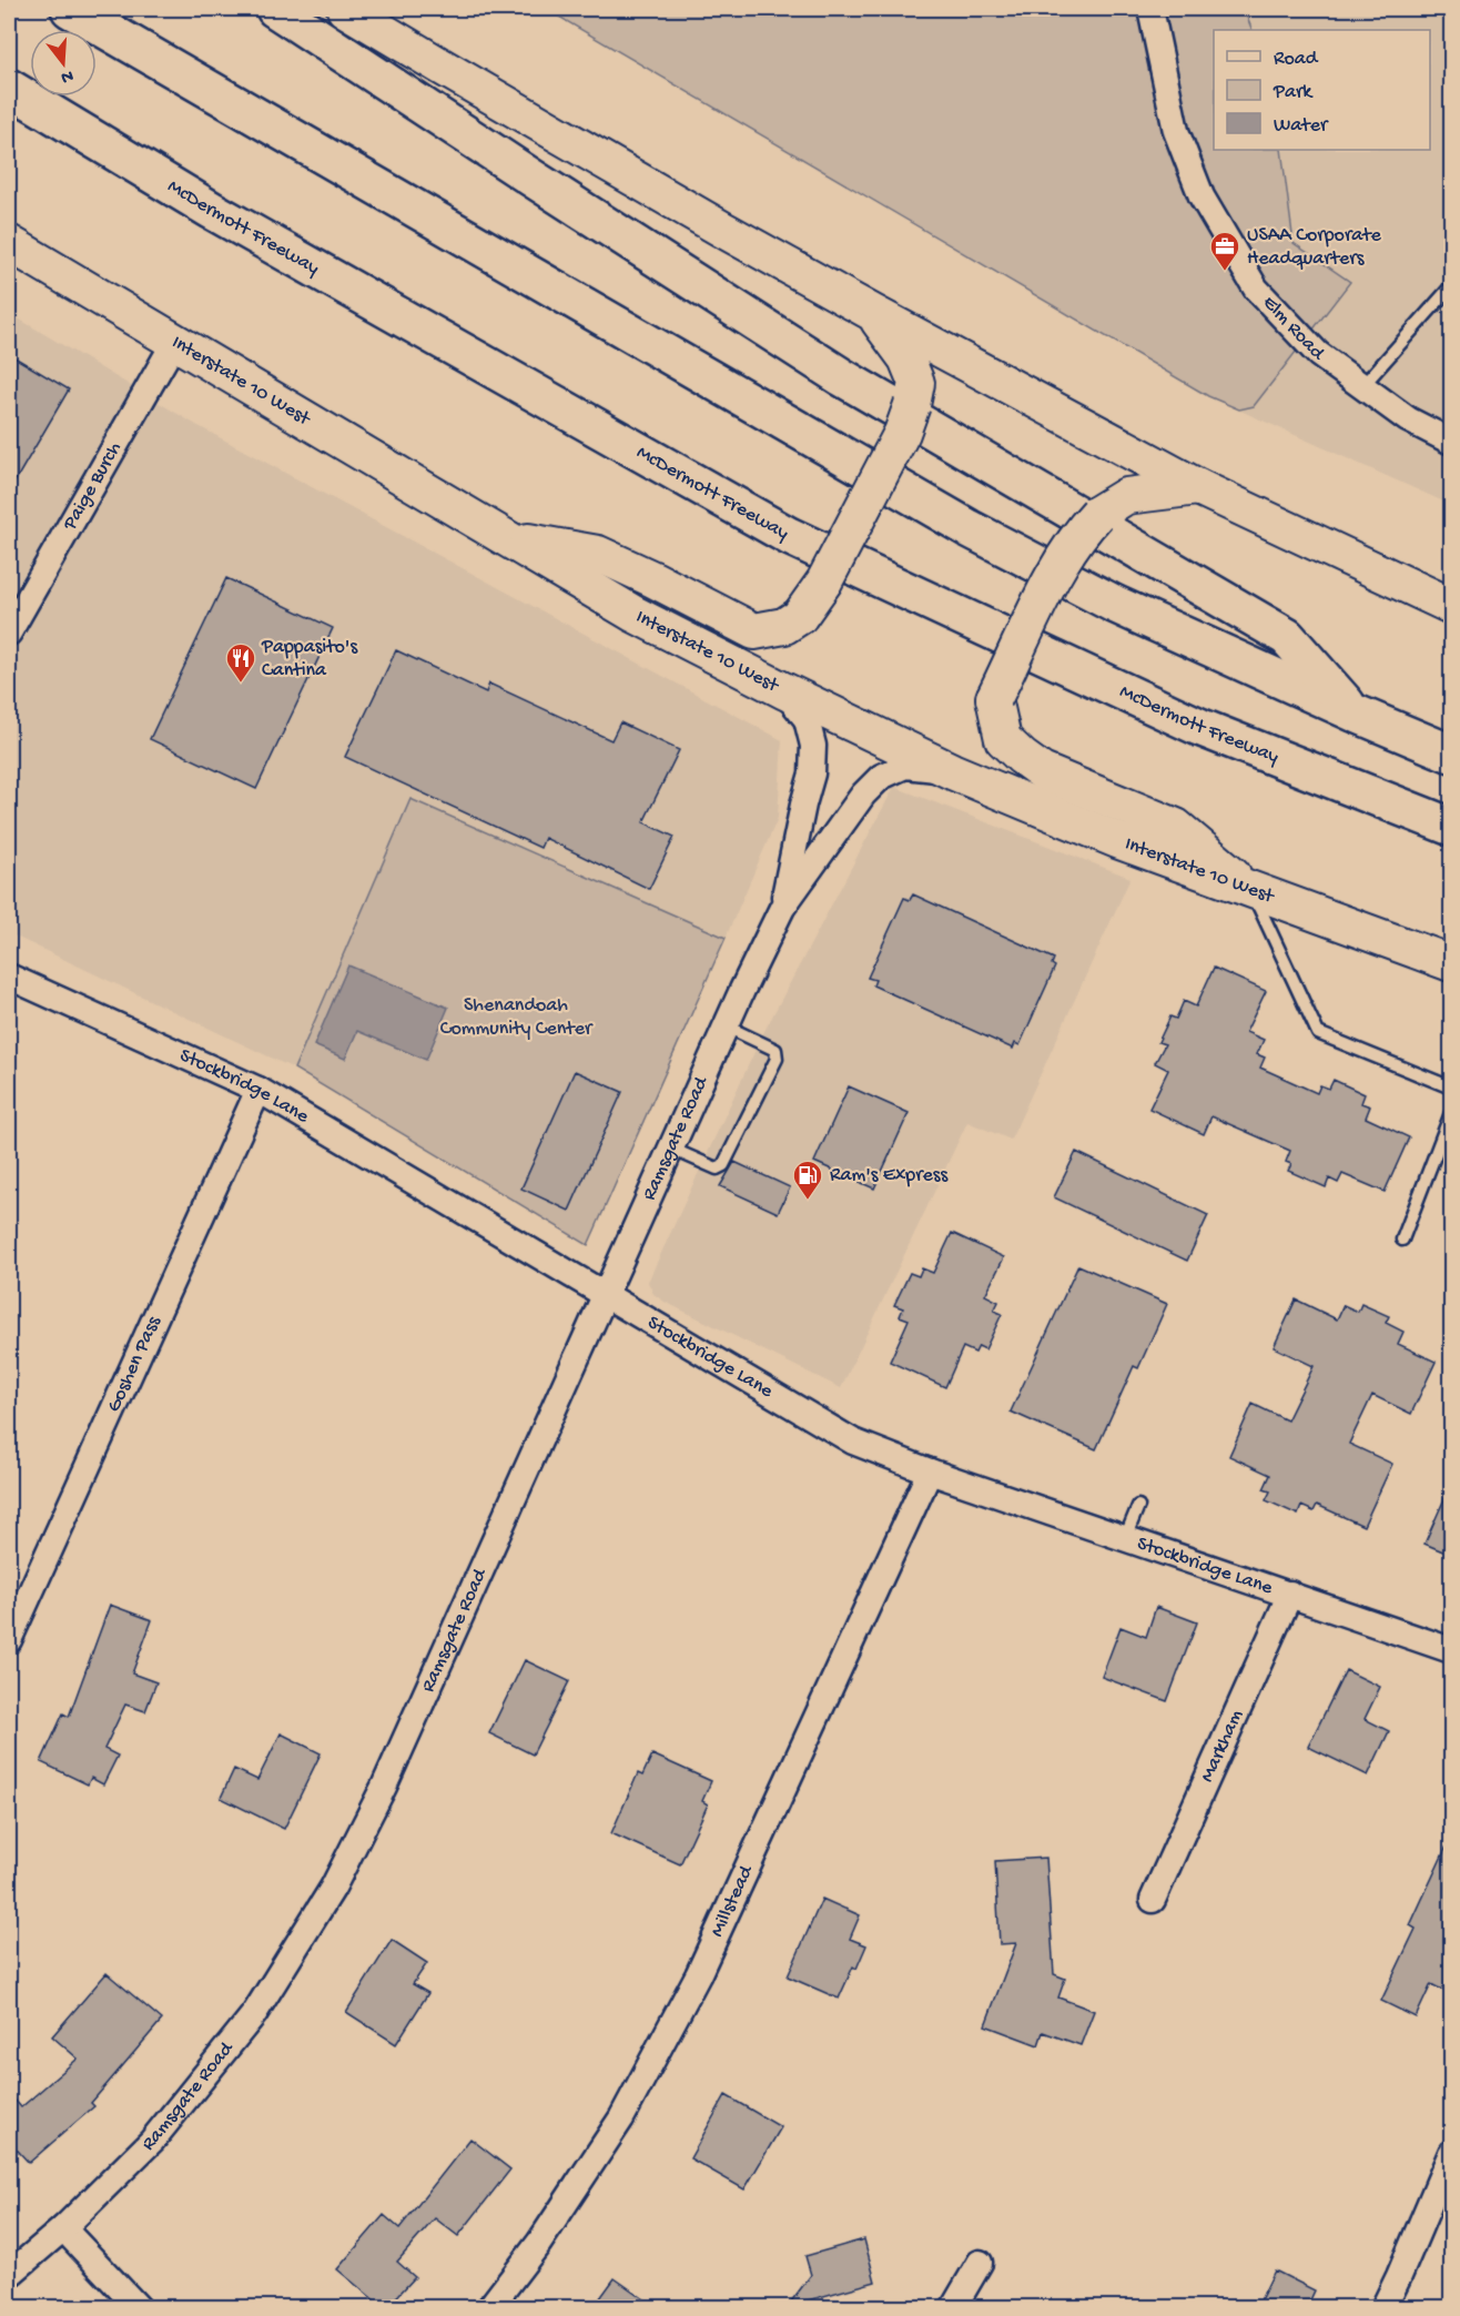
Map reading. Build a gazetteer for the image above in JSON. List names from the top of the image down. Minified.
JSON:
{"streets":{"highway":["McDermott Freeway"],"main road":["Interstate 10 West"],"street":["Elm Road","Paige Burch","Stockbridge Lane","Ramsgate Road","Goshen Pass","Markham","Millstead"]},"crossings":[["Interstate 10 West","Paige Burch"],["Interstate 10 West","Ramsgate Road"],["Stockbridge Lane","Ramsgate Road"],["Stockbridge Lane","Goshen Pass"],["Stockbridge Lane","Markham"],["Stockbridge Lane","Millstead"]],"parks":["Shenandoah Community Center"],"places":{"office":["USAA Corporate Headquarters"],"restaurant":["Pappasito's Cantina"],"fuel station":["Ram's Express"]},"legend":["Road","Park","Water"],"north":"bottom"}
